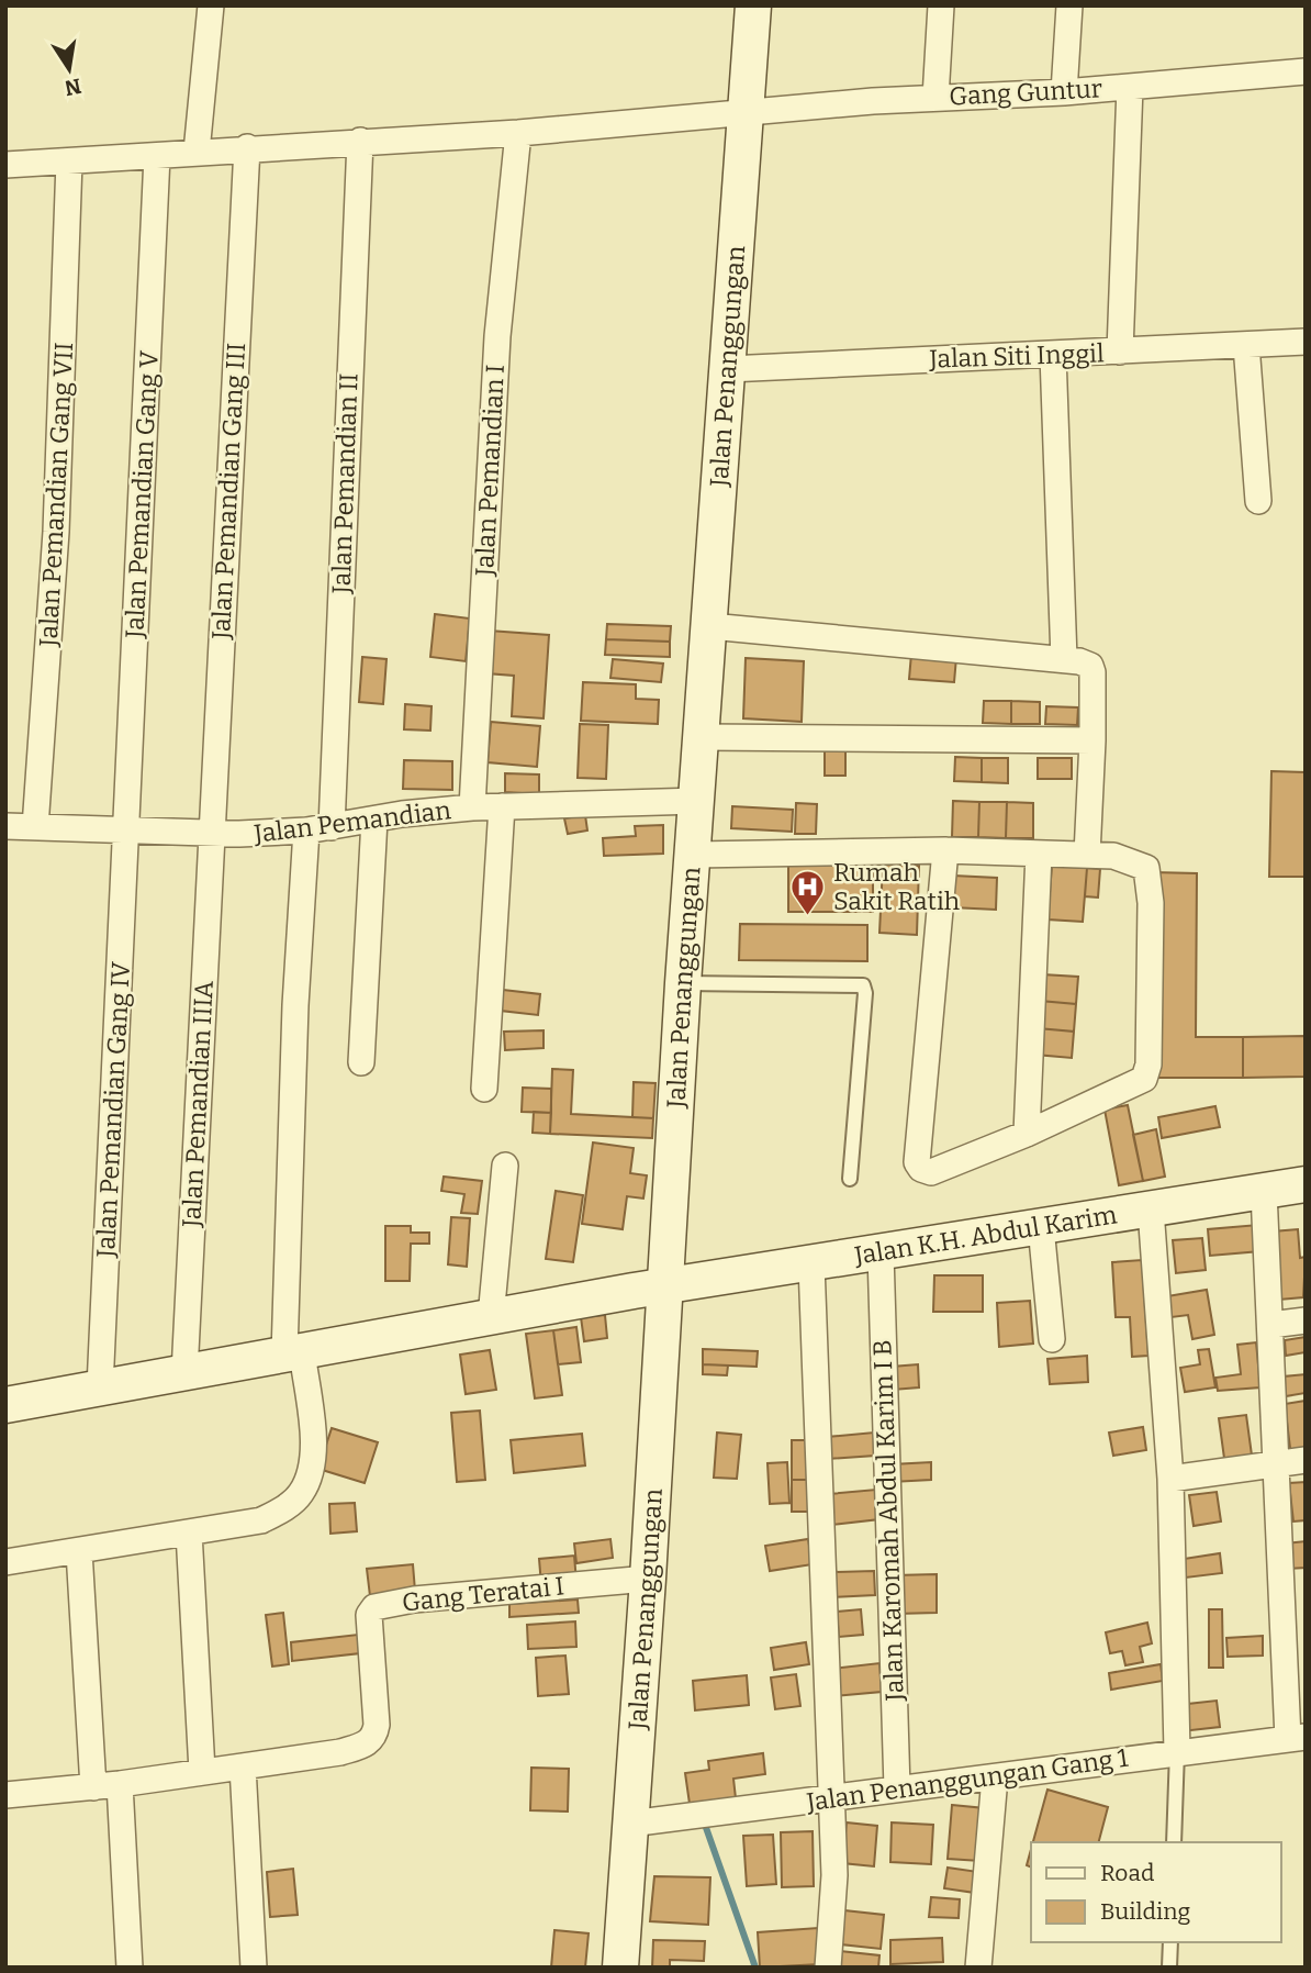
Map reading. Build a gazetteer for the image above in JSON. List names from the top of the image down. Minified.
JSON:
{"streets":{"main road":["Jalan Penanggungan","Jalan K.H. Abdul Karim"],"street":["Gang Guntur","Jalan Siti Inggil","Jalan Pemandian I","Jalan Pemandian II","Jalan Pemandian Gang III","Jalan Pemandian Gang VII","Jalan Pemandian Gang V","Jalan Pemandian","Jalan Pemandian IIIA","Jalan Pemandian Gang IV","Jalan Karomah Abdul Karim I B","Gang Teratai I","Jalan Penanggungan Gang 1"]},"crossings":[["Gang Guntur","Jalan Penanggungan"],["Gang Guntur","Jalan Pemandian I"],["Gang Guntur","Jalan Pemandian II"],["Gang Guntur","Jalan Pemandian Gang III"],["Gang Guntur","Jalan Pemandian Gang VII"],["Gang Guntur","Jalan Pemandian Gang V"],["Jalan Siti Inggil","Jalan Penanggungan"],["Jalan Penanggungan","Jalan Pemandian"],["Jalan Penanggungan","Jalan K.H. Abdul Karim"],["Jalan Penanggungan","Gang Teratai I"],["Jalan Penanggungan","Jalan Penanggungan Gang 1"],["Jalan Pemandian I","Jalan Pemandian"],["Jalan Pemandian II","Jalan Pemandian"],["Jalan Pemandian II","Jalan K.H. Abdul Karim"],["Jalan Pemandian Gang III","Jalan Pemandian"],["Jalan Pemandian Gang III","Jalan Pemandian IIIA"],["Jalan Pemandian Gang VII","Jalan Pemandian"],["Jalan Pemandian Gang V","Jalan Pemandian"],["Jalan Pemandian Gang V","Jalan Pemandian Gang IV"],["Jalan Pemandian","Jalan Pemandian IIIA"],["Jalan Pemandian","Jalan Pemandian Gang IV"],["Jalan Pemandian IIIA","Jalan K.H. Abdul Karim"],["Jalan Pemandian Gang IV","Jalan K.H. Abdul Karim"],["Jalan K.H. Abdul Karim","Jalan Karomah Abdul Karim I B"],["Jalan Karomah Abdul Karim I B","Jalan Penanggungan Gang 1"]],"places":{"hospital":["Rumah Sakit Ratih"]},"legend":["Road","Building"],"north":"bottom"}
